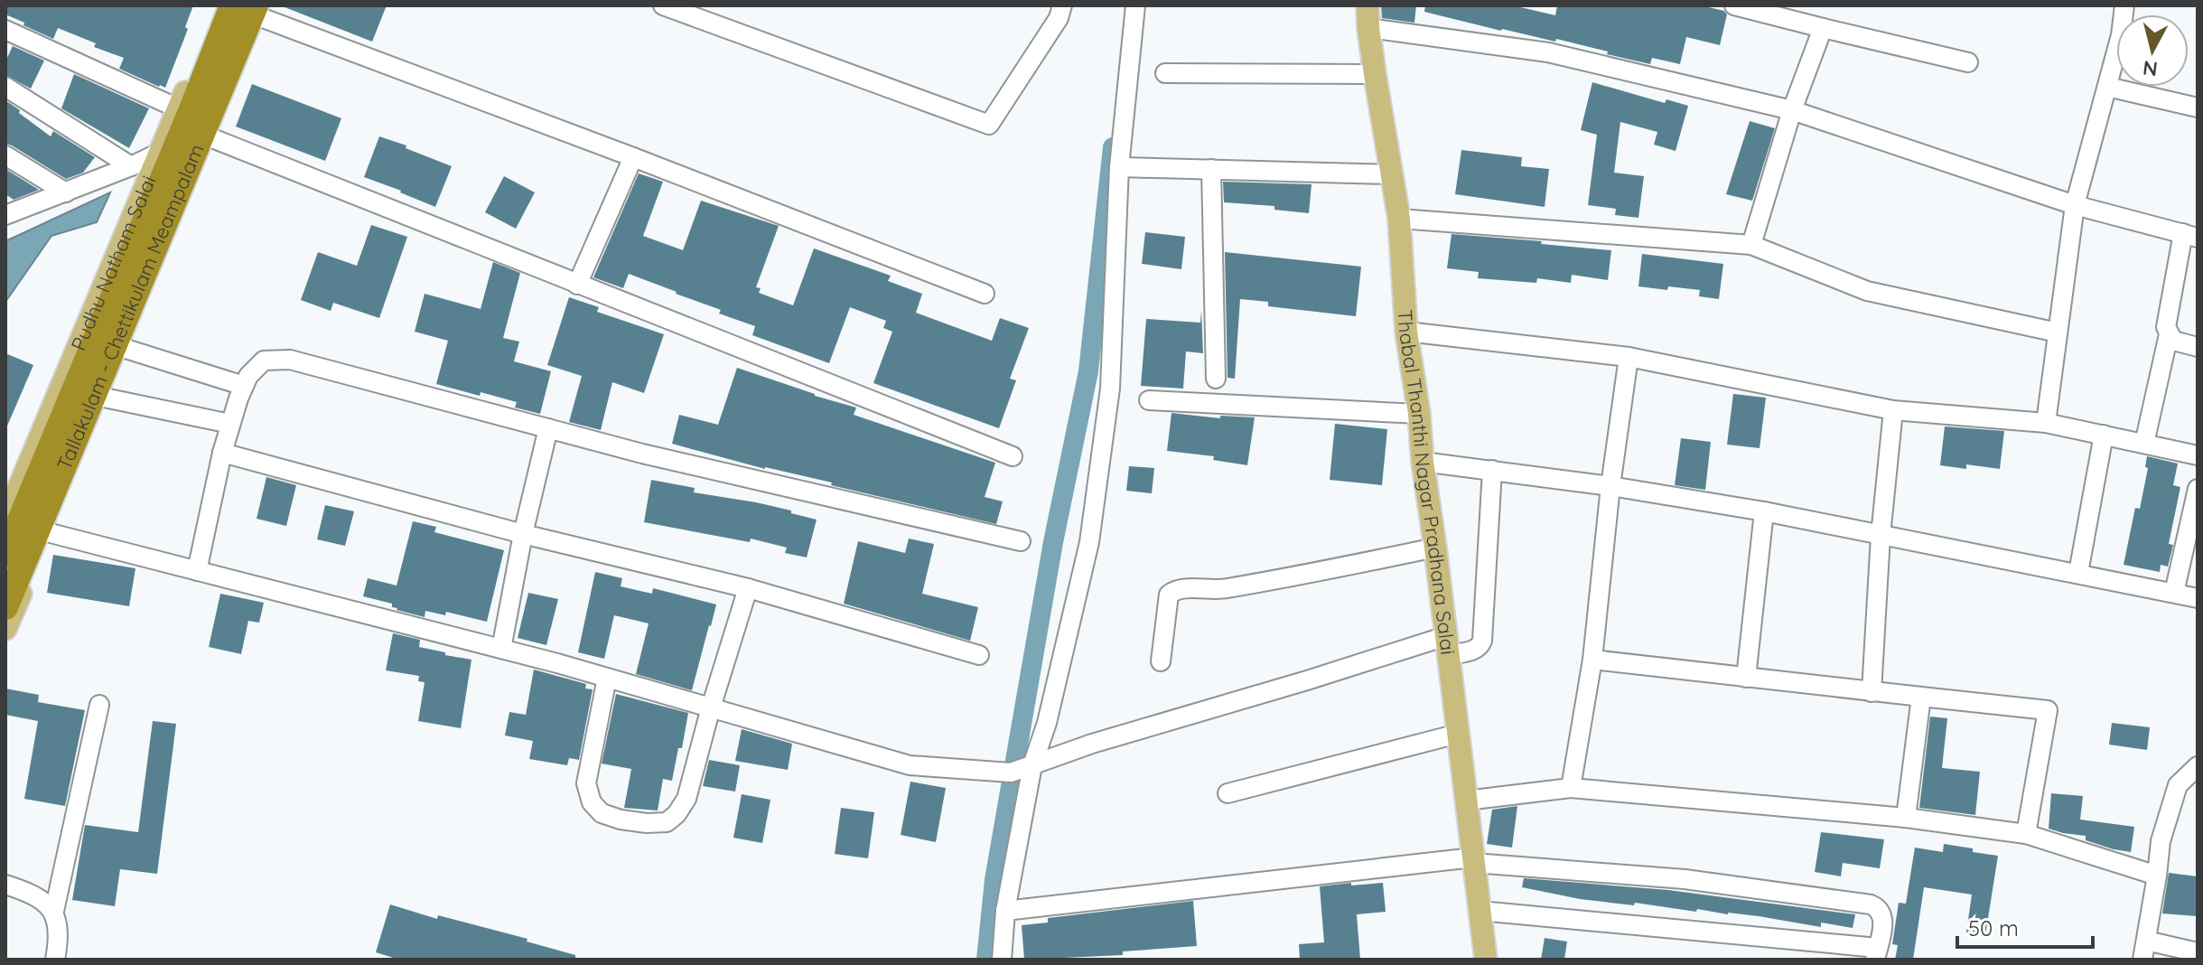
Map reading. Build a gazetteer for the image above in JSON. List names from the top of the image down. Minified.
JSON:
{"streets":{"highway":["Tallakulam - Chettikulam Meampalam"],"main road":["Pudhu Natham Salai","Thabal Thanthi Nagar Pradhana Salai"]},"scale_bar":"50 m","north":"bottom"}
